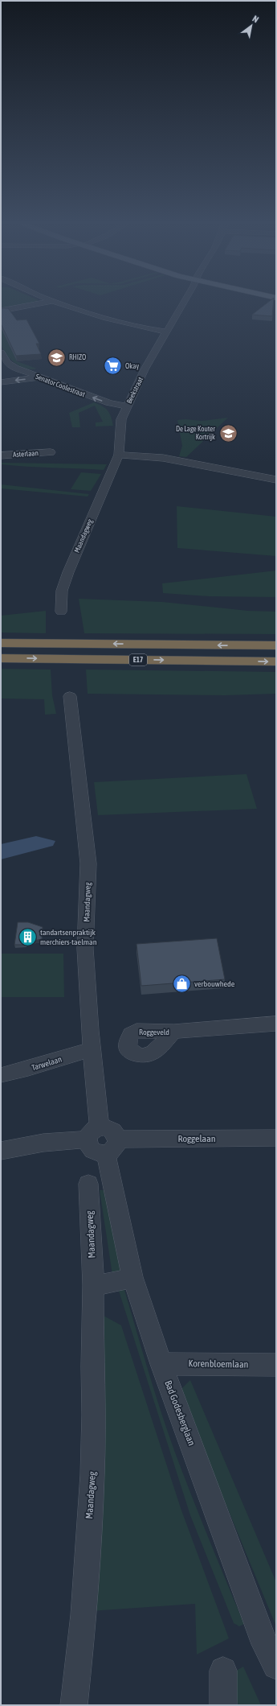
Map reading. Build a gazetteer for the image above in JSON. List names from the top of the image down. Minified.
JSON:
{"streets":{"highway":["E17"],"street":["Senator Coolestraat","Beekstraat","Asterlaan","Maandagweg","Roggeveld","Tarwelaan","Roggelaan","Korenbloemlaan","Bad Godesberglaan"]},"crossings":[["Senator Coolestraat","Beekstraat"],["Beekstraat","Maandagweg"],["Maandagweg","Tarwelaan"],["Maandagweg","Roggelaan"],["Roggelaan","Bad Godesberglaan"],["Korenbloemlaan","Bad Godesberglaan"]],"places":{"school or university":["RHIZO","De Lage Kouter Kortrijk"],"supermarket":["Okay"],"building":["tandartsenpraktijk merchiers-taelman"],"shop":["verbouwhede"]},"north":"top right"}
